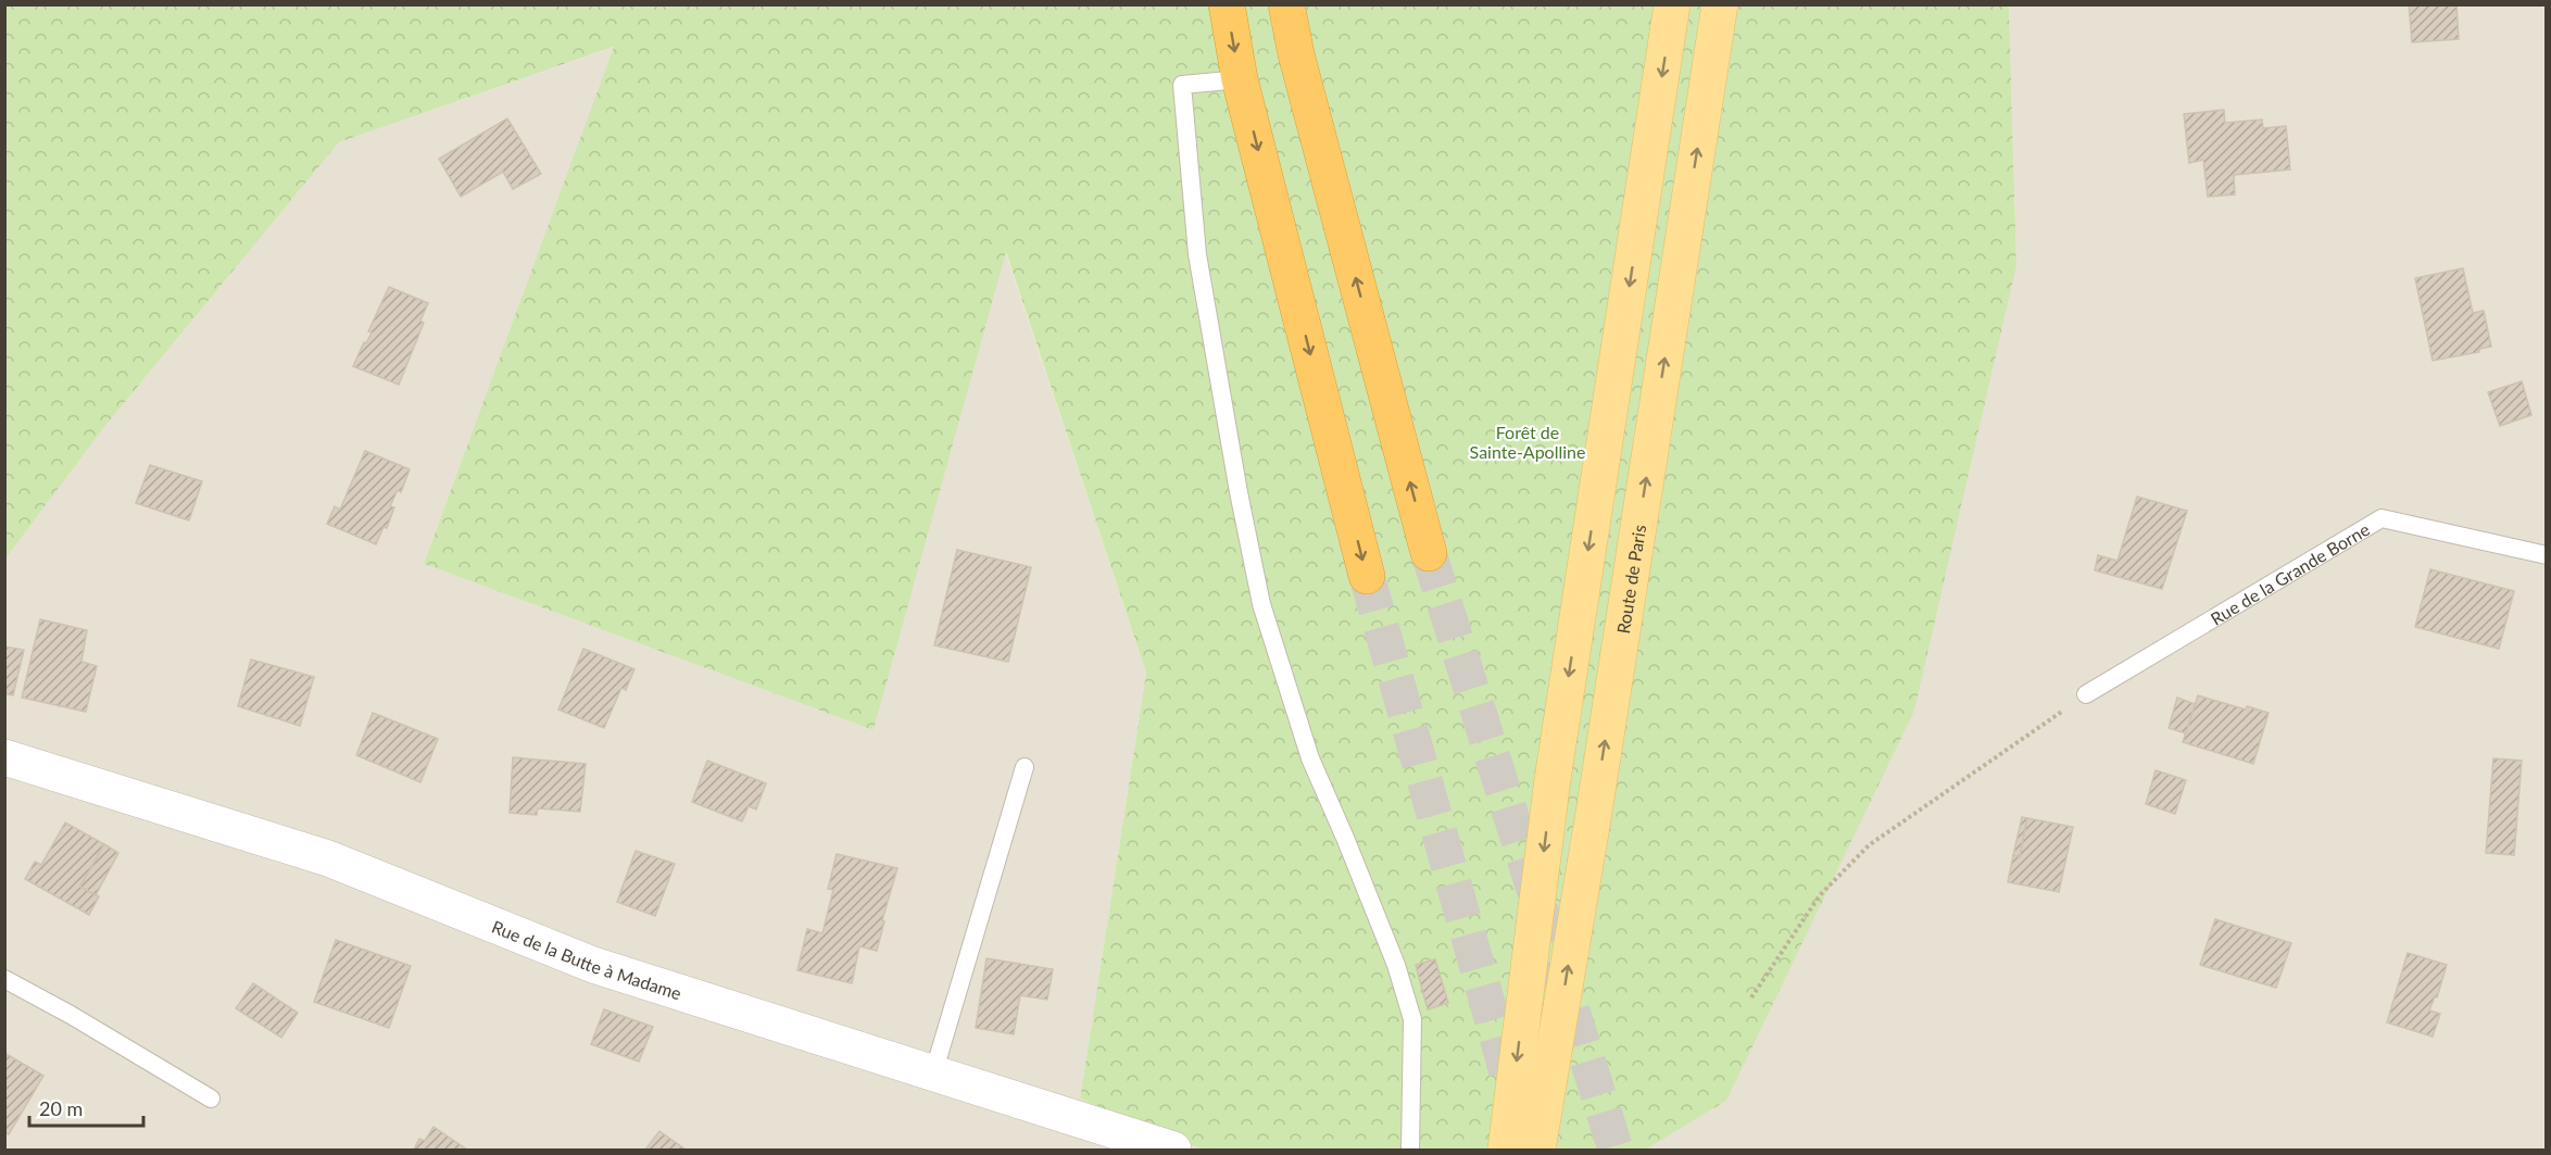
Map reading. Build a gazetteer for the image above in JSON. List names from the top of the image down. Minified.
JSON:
{"streets":{"main road":["Route de Paris"],"street":["Rue de la Butte à Madame"],"lane":["Rue de la Grande Borne"]},"parks":["Forêt de Sainte-Apolline"],"scale_bar":"20 m"}
